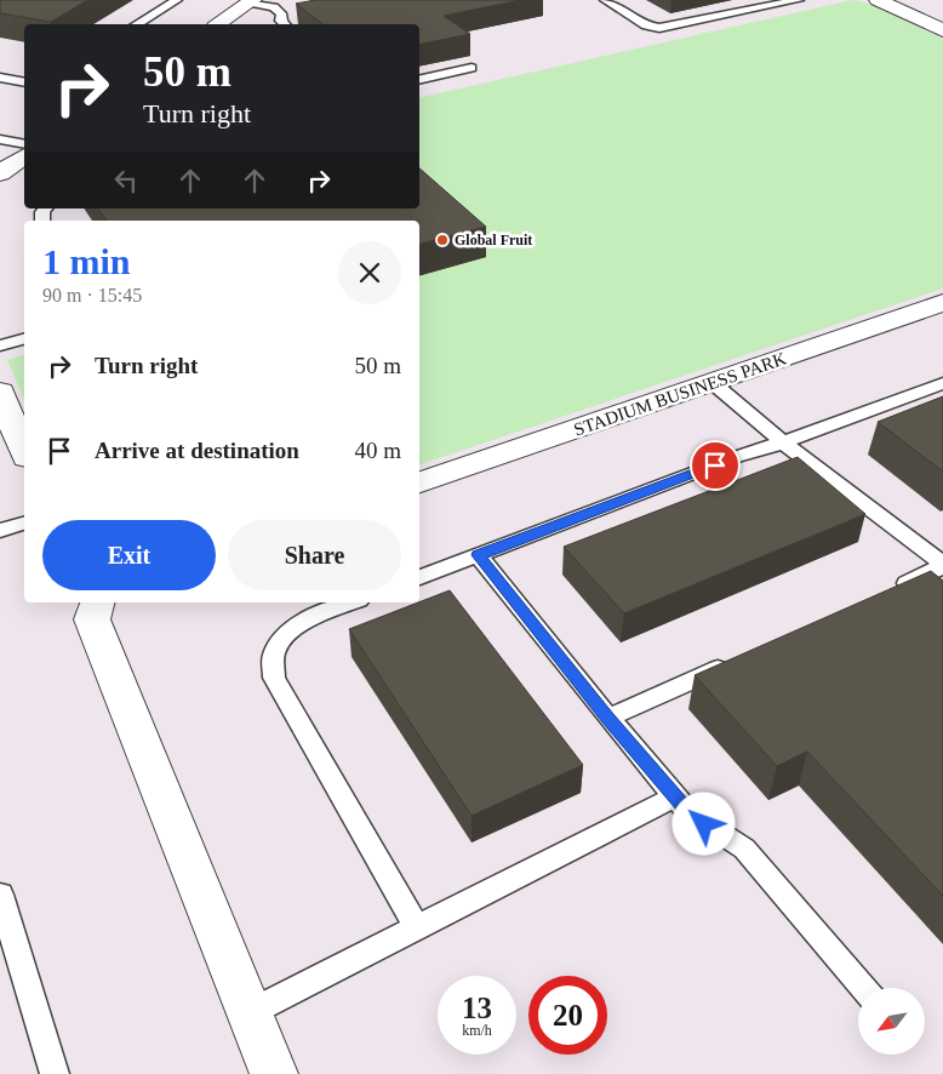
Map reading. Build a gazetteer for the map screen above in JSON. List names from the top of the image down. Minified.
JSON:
{"streets":{"street":["STADIUM BUSINESS PARK"]},"places":["Global Fruit"],"north":"bottom left","page":{"turn":["50 m","Turn right"],"heading":["1 min","90 m · 15:45"],"list":[{"name":"Turn right","value":"50 m"},{"name":"Arrive at destination","value":"40 m"}],"buttons":["Exit","Share"],"speed":"13 km/h","limit":"20"}}
